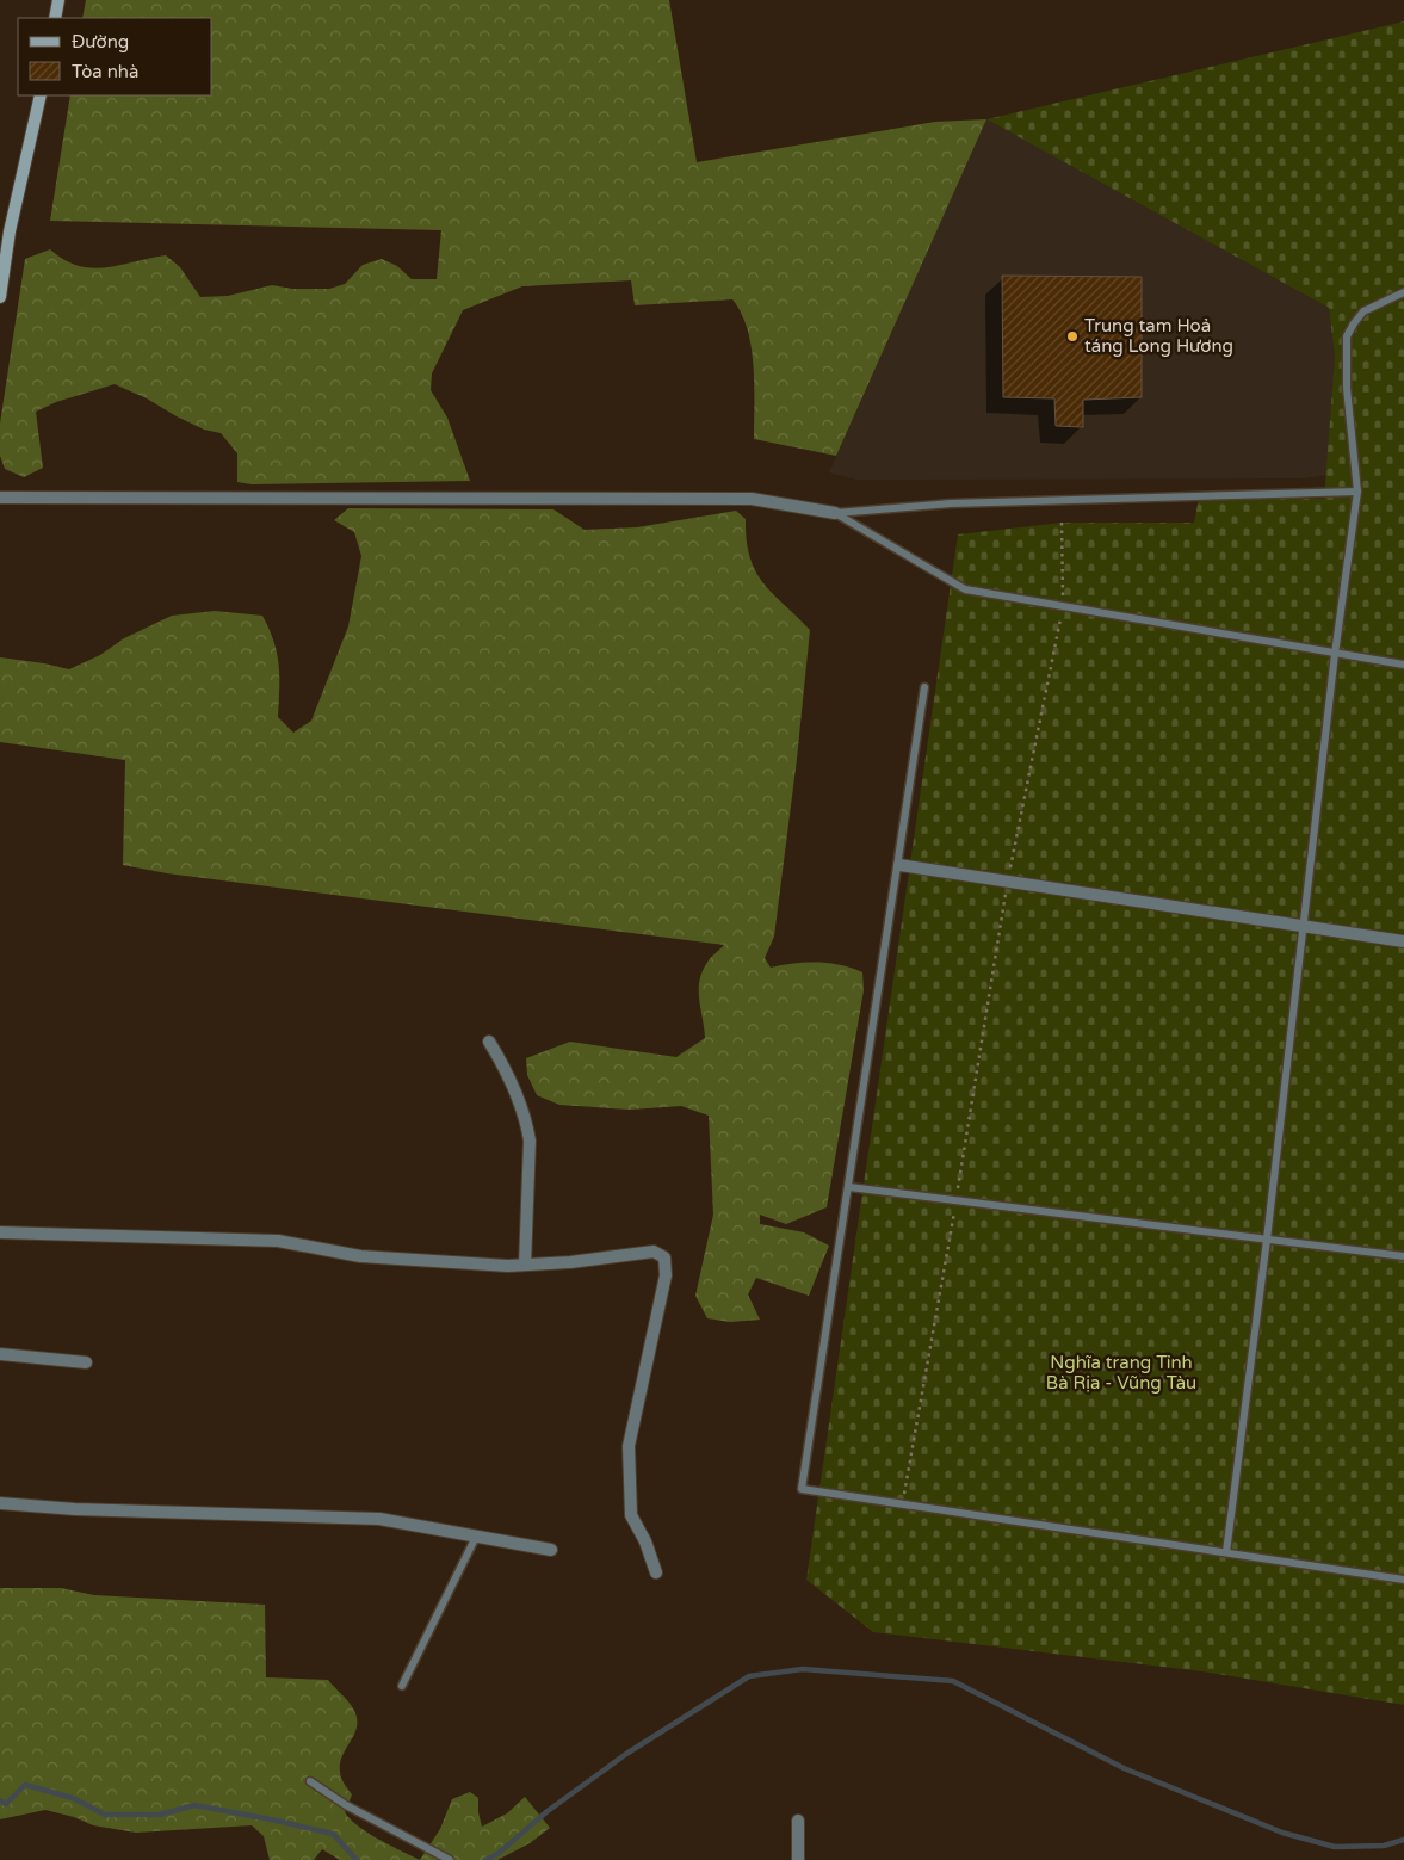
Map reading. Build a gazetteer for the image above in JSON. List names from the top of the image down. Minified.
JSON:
{"parks":["Nghĩa trang Tỉnh Bà Rịa - Vũng Tàu"],"places":["Trung tam Hoả táng Long Hương"],"legend":["Đường","Tòa nhà"]}
